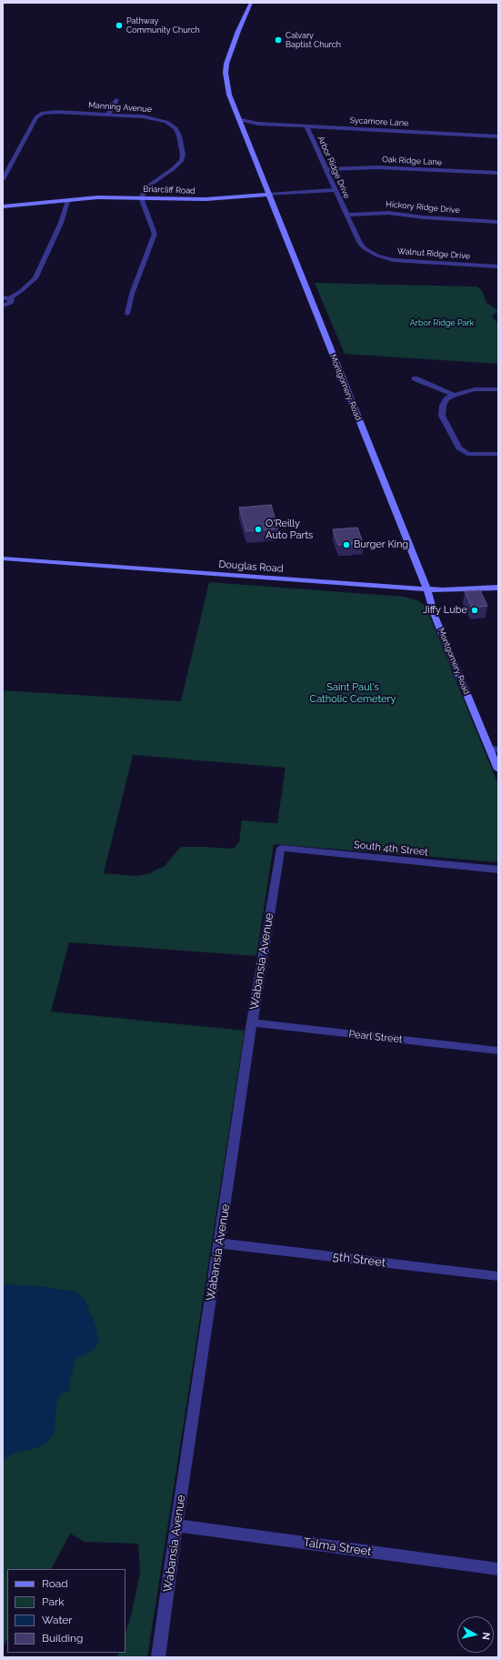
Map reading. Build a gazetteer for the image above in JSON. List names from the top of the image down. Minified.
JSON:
{"streets":{"street":["Manning Avenue","Sycamore Lane","Oak Ridge Lane","Arbor Ridge Drive","Briarcliff Road","Hickory Ridge Drive","Walnut Ridge Drive","Montgomery Road","Douglas Road","South 4th Street","Wabansia Avenue","Pearl Street","5th Street","Talma Street"]},"crossings":[["Manning Avenue","Briarcliff Road"],["Sycamore Lane","Arbor Ridge Drive"],["Sycamore Lane","Montgomery Road"],["Oak Ridge Lane","Arbor Ridge Drive"],["Arbor Ridge Drive","Briarcliff Road"],["Arbor Ridge Drive","Hickory Ridge Drive"],["Arbor Ridge Drive","Walnut Ridge Drive"],["Briarcliff Road","Montgomery Road"],["Hickory Ridge Drive","Walnut Ridge Drive"],["Montgomery Road","Douglas Road"],["South 4th Street","Wabansia Avenue"],["Wabansia Avenue","Pearl Street"],["Wabansia Avenue","5th Street"],["Wabansia Avenue","Talma Street"]],"parks":["Arbor Ridge Park","Saint Paul's Catholic Cemetery"],"places":["Pathway Community Church","Calvary Baptist Church","O'Reilly Auto Parts","Burger King","Jiffy Lube"],"legend":["Road","Park","Water","Building"],"north":"right"}
